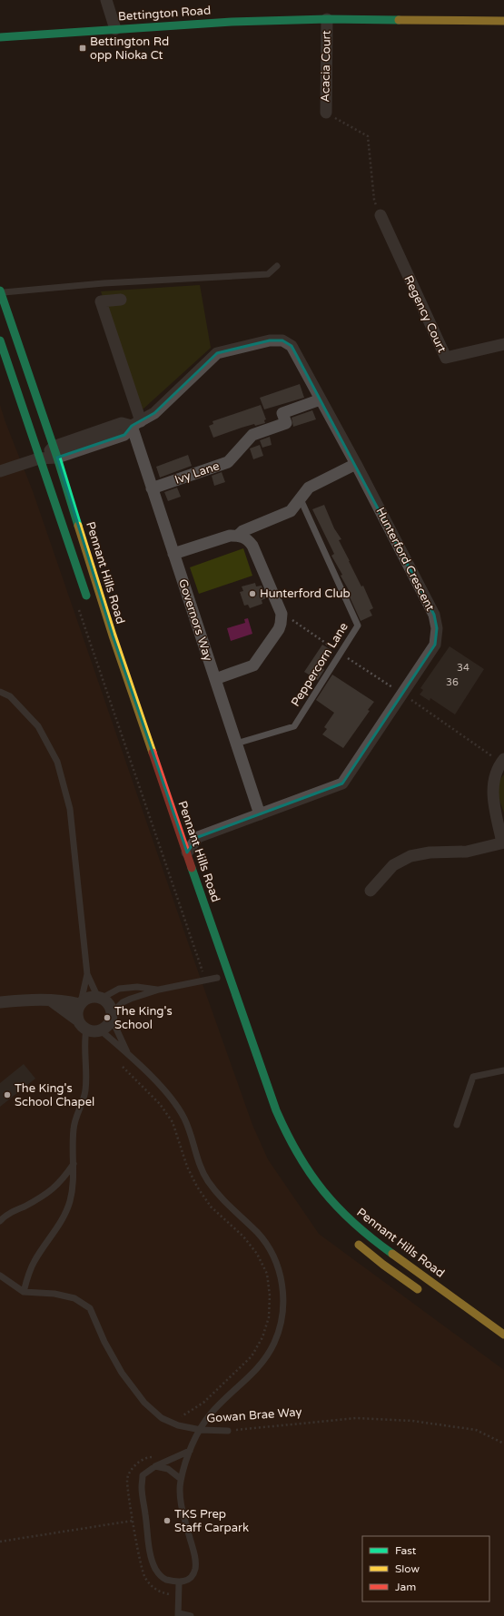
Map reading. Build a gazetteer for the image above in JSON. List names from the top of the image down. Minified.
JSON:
{"streets":{"main road":["Bettington Road","Pennant Hills Road"],"street":["Acacia Court","Regency Court","Ivy Lane","Hunterford Crescent","Governors Way"],"lane":["Peppercorn Lane","Gowan Brae Way"]},"crossings":[["Bettington Road","Acacia Court"],["Ivy Lane","Hunterford Crescent"],["Ivy Lane","Governors Way"],["Hunterford Crescent","Pennant Hills Road"],["Hunterford Crescent","Governors Way"],["Governors Way","Peppercorn Lane"]],"places":{"transit":["Bettington Rd opp Nioka Ct"],"other":["Hunterford Club","The King's School","The King's School Chapel","TKS Prep Staff Carpark"]},"house_numbers":["34","36"],"legend":["Fast","Slow","Jam"]}
